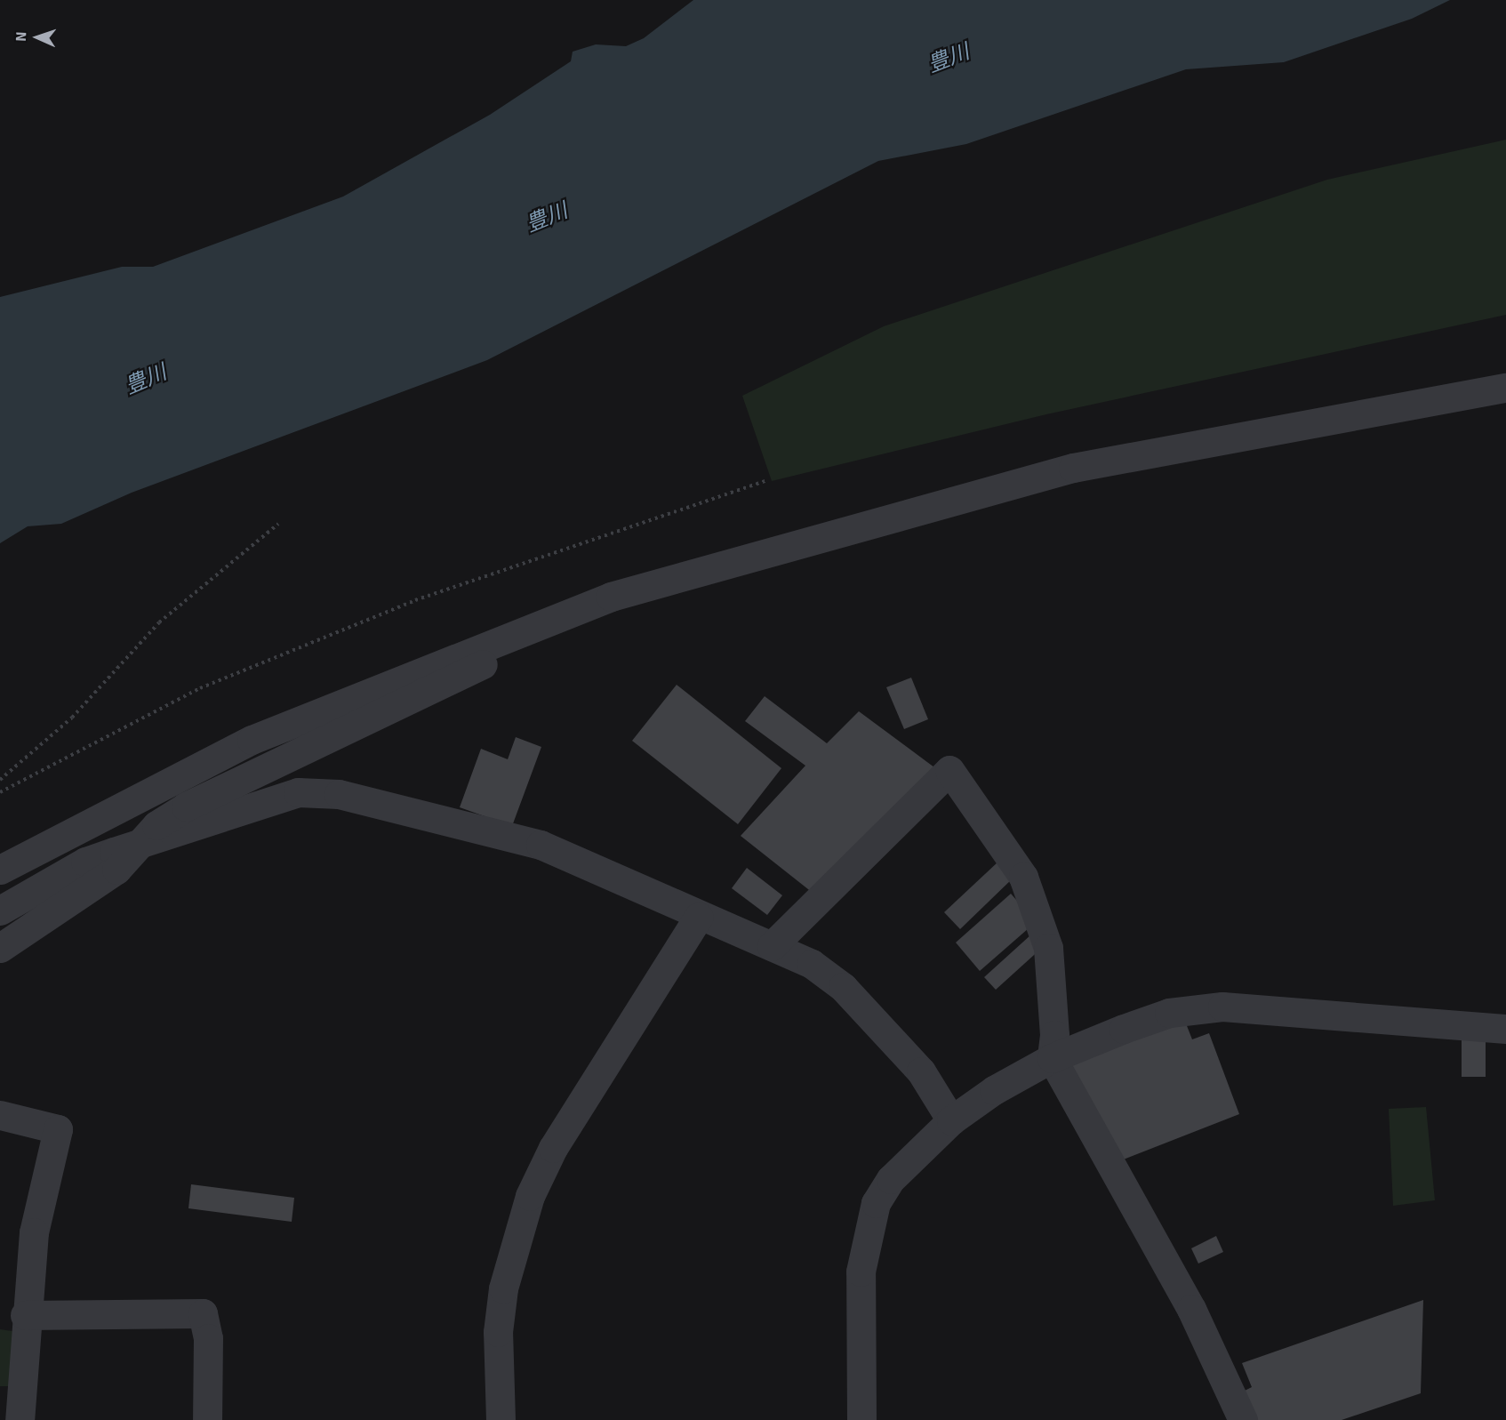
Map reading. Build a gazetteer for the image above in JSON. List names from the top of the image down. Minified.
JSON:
{"water":["豊川"],"north":"left"}
